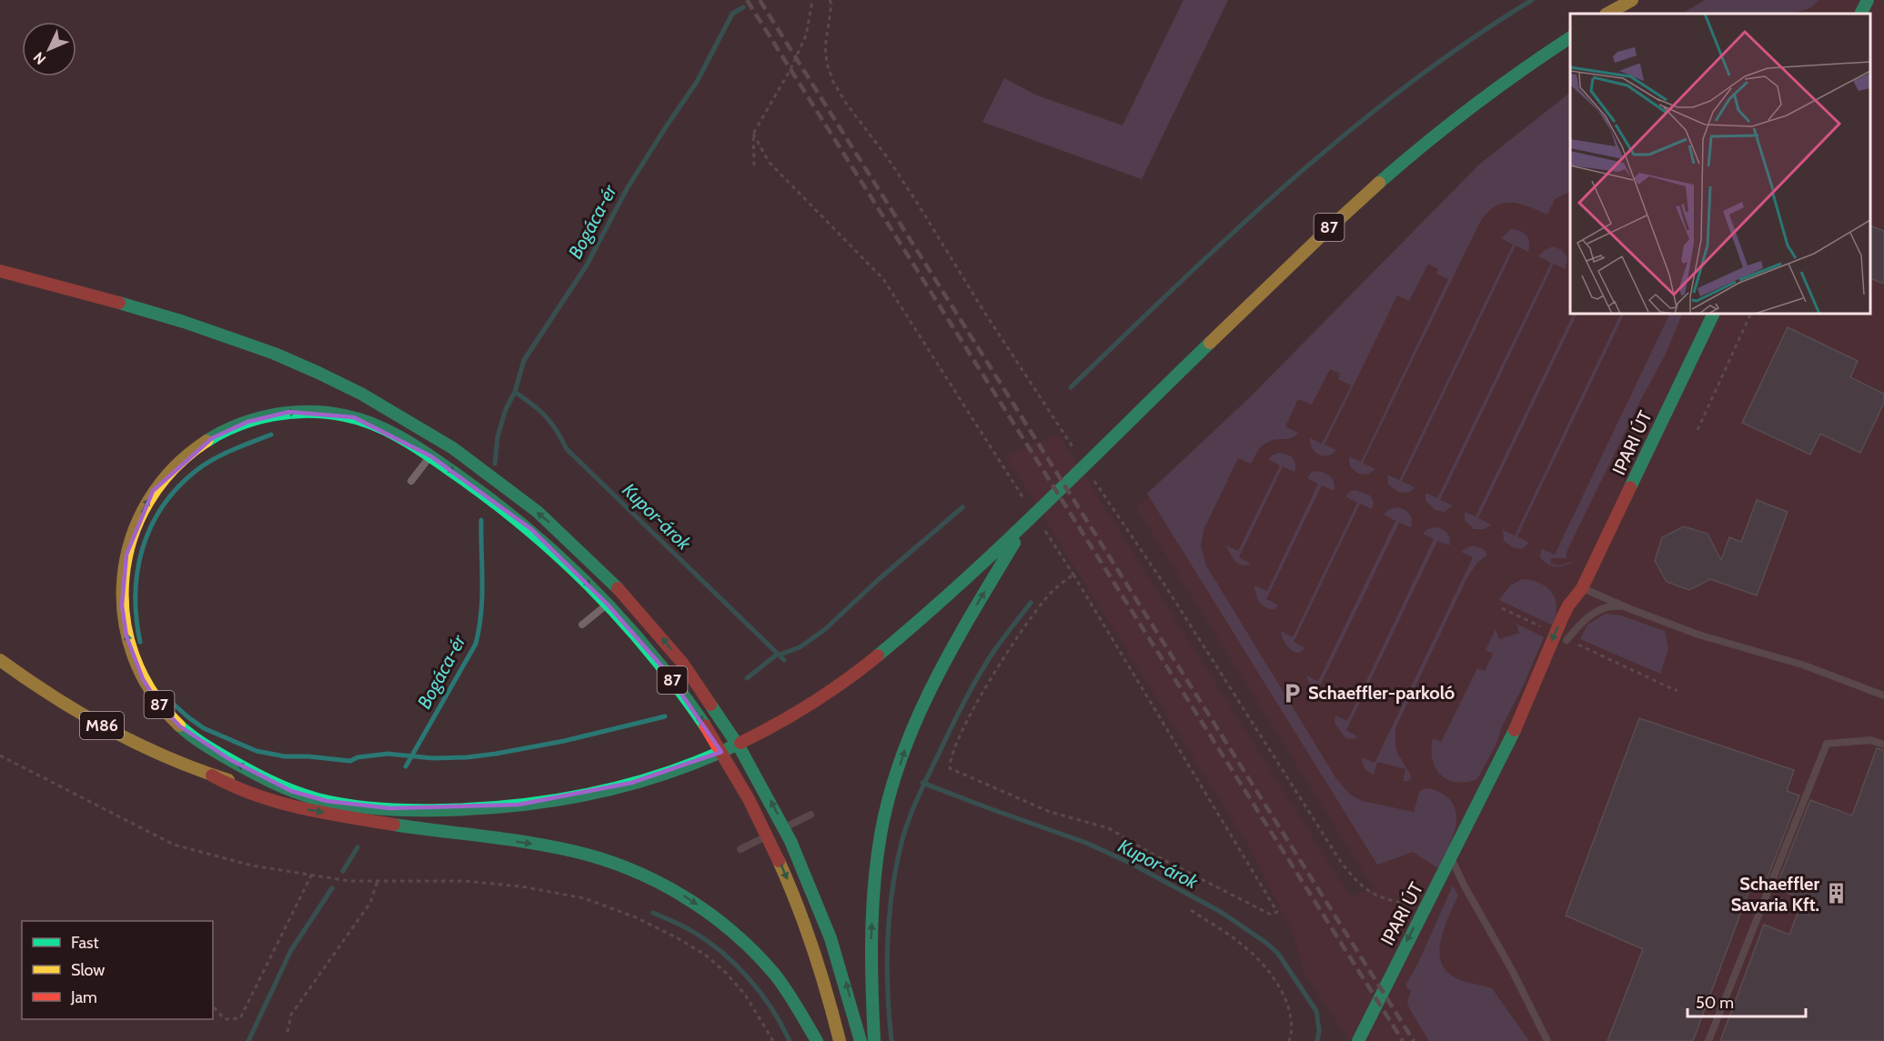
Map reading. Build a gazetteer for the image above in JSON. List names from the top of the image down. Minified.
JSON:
{"streets":{"main road":["87","IPARI ÚT","M86"]},"crossings":[["87","M86"]],"water":["Bogáca-ér","Kupor-árok"],"places":{"parking":["Schaeffler-parkoló"],"building":["Schaeffler Savaria Kft."]},"legend":["Fast","Slow","Jam"],"scale_bar":"50 m","north":"bottom left"}
